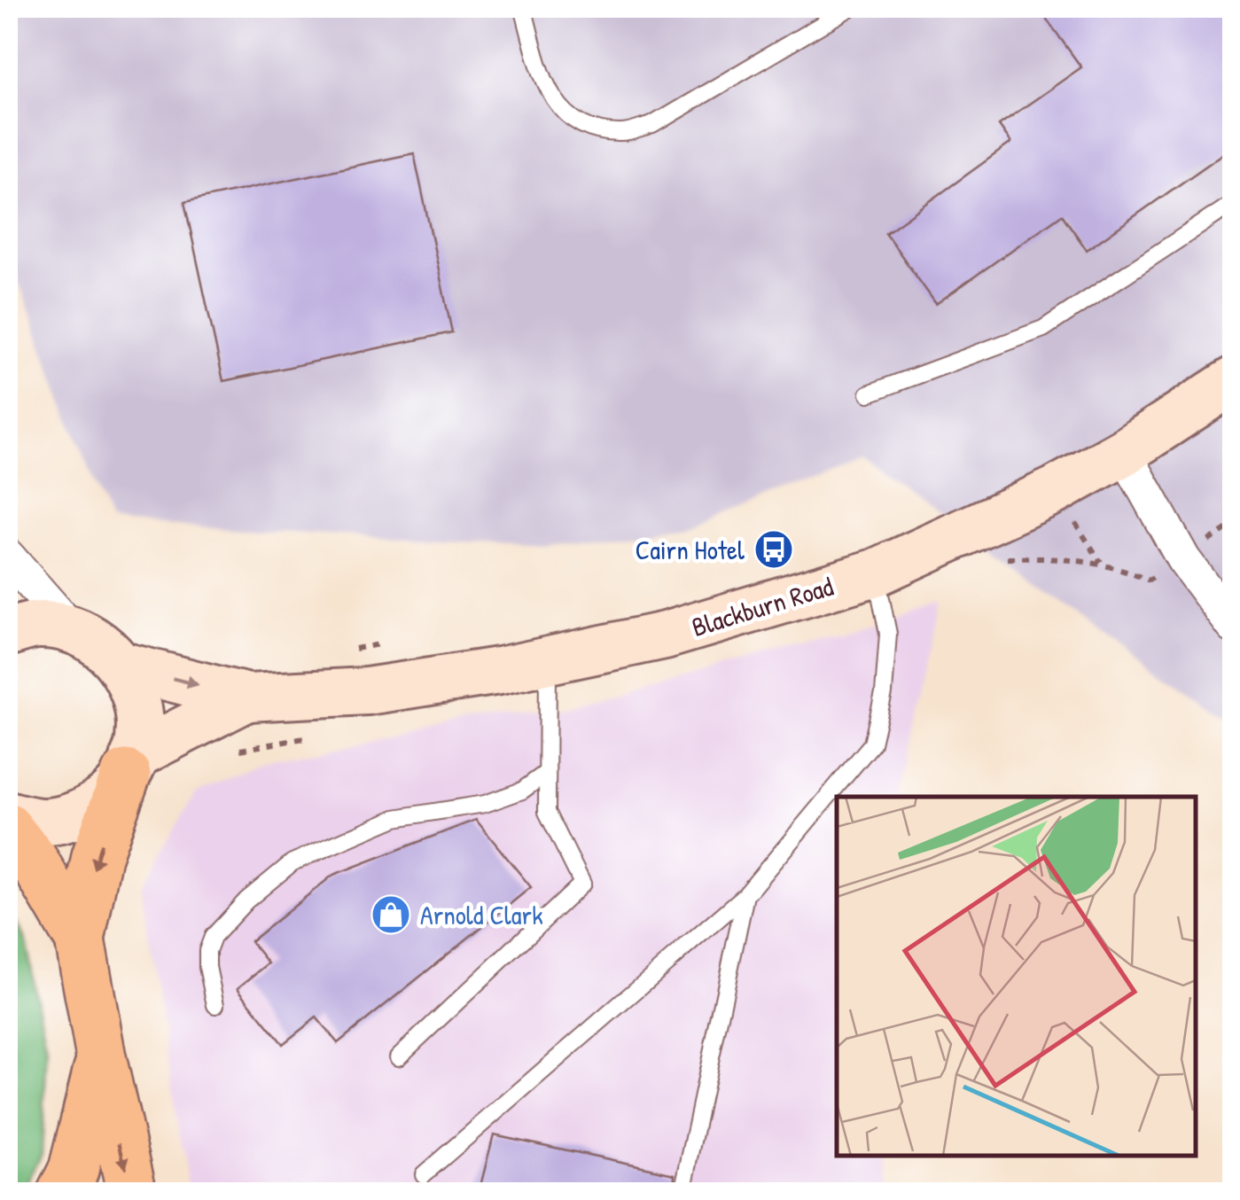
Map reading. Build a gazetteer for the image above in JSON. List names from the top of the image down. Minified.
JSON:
{"streets":{"main road":["Blackburn Road"]},"places":{"bus stop":["Cairn Hotel"],"shop":["Arnold Clark"]}}
